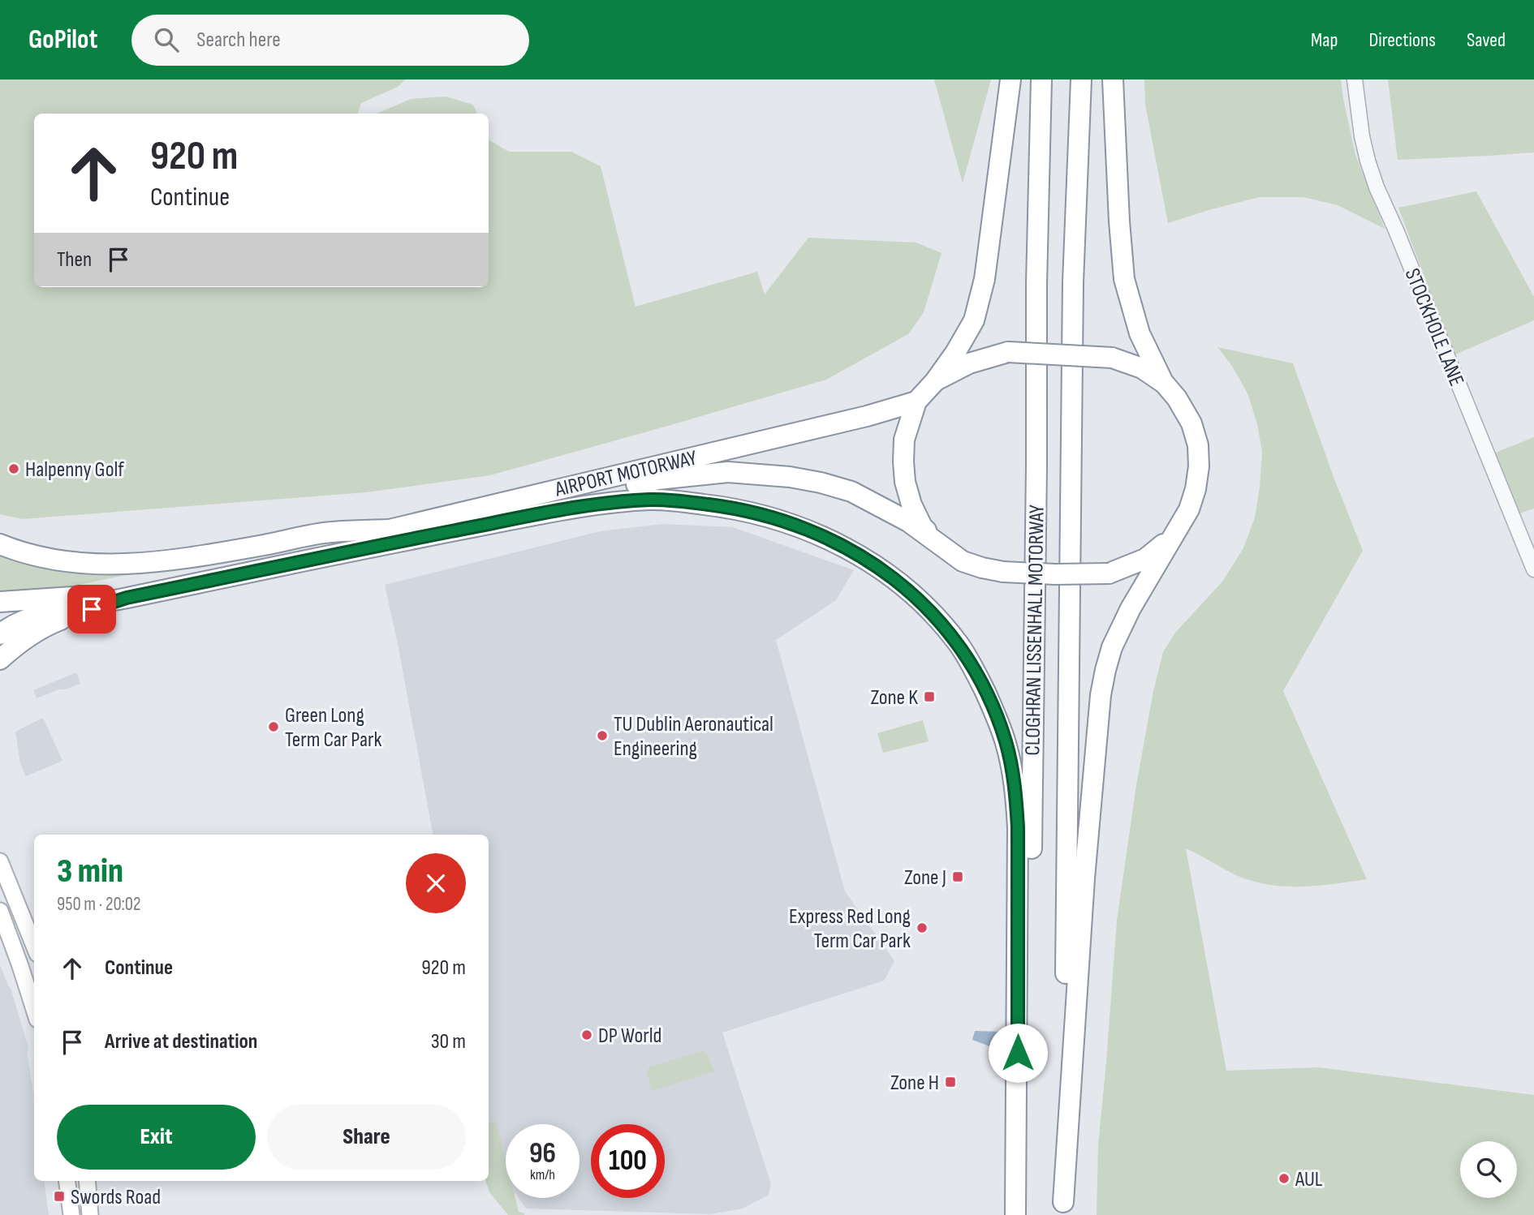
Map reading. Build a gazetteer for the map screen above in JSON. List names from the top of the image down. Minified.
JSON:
{"streets":{"highway":["AIRPORT MOTORWAY","CLOGHRAN LISSENHALL MOTORWAY"],"street":["STOCKHOLE LANE"]},"places":{"other":["Halpenny Golf","Green Long Term Car Park","TU Dublin Aeronautical Engineering","Express Red Long Term Car Park","DP World","AUL"],"transit":["Zone K","Zone J","Zone H","Swords Road"]},"page":{"header":"GoPilot","search":"Search here","nav":["Map","Directions","Saved"],"turn":["920 m","Continue"],"then":"Then","heading":["3 min","950 m · 20:02"],"list":[{"name":"Continue","value":"920 m"},{"name":"Arrive at destination","value":"30 m"}],"buttons":["Exit","Share"],"speed":"96 km/h","limit":"100"}}
